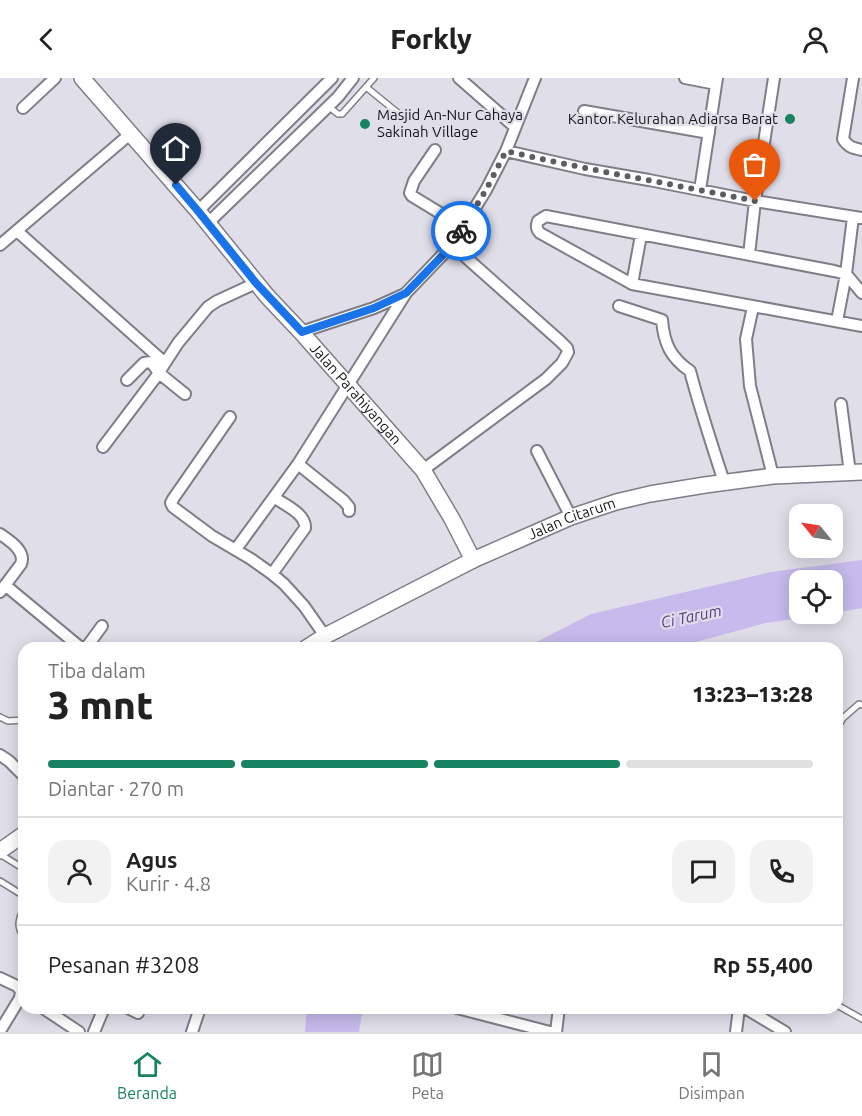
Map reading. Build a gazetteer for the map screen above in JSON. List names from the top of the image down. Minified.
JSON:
{"streets":{"street":["Jalan Parahiyangan","Jalan Citarum"]},"crossings":[["Jalan Parahiyangan","Jalan Citarum"]],"water":["Ci Tarum"],"places":["Kantor Kelurahan Adiarsa Barat","Masjid An-Nur Cahaya Sakinah Village"],"north":"top left","page":{"header":"Forkly","heading":["3 mnt","Tiba dalam","13:23–13:28"],"panel":["Agus","Kurir · 4.8","Pesanan #3208","Rp 55,400"],"bar":"Diantar · 270 m","tabs":["Beranda","Peta","Disimpan"]}}
